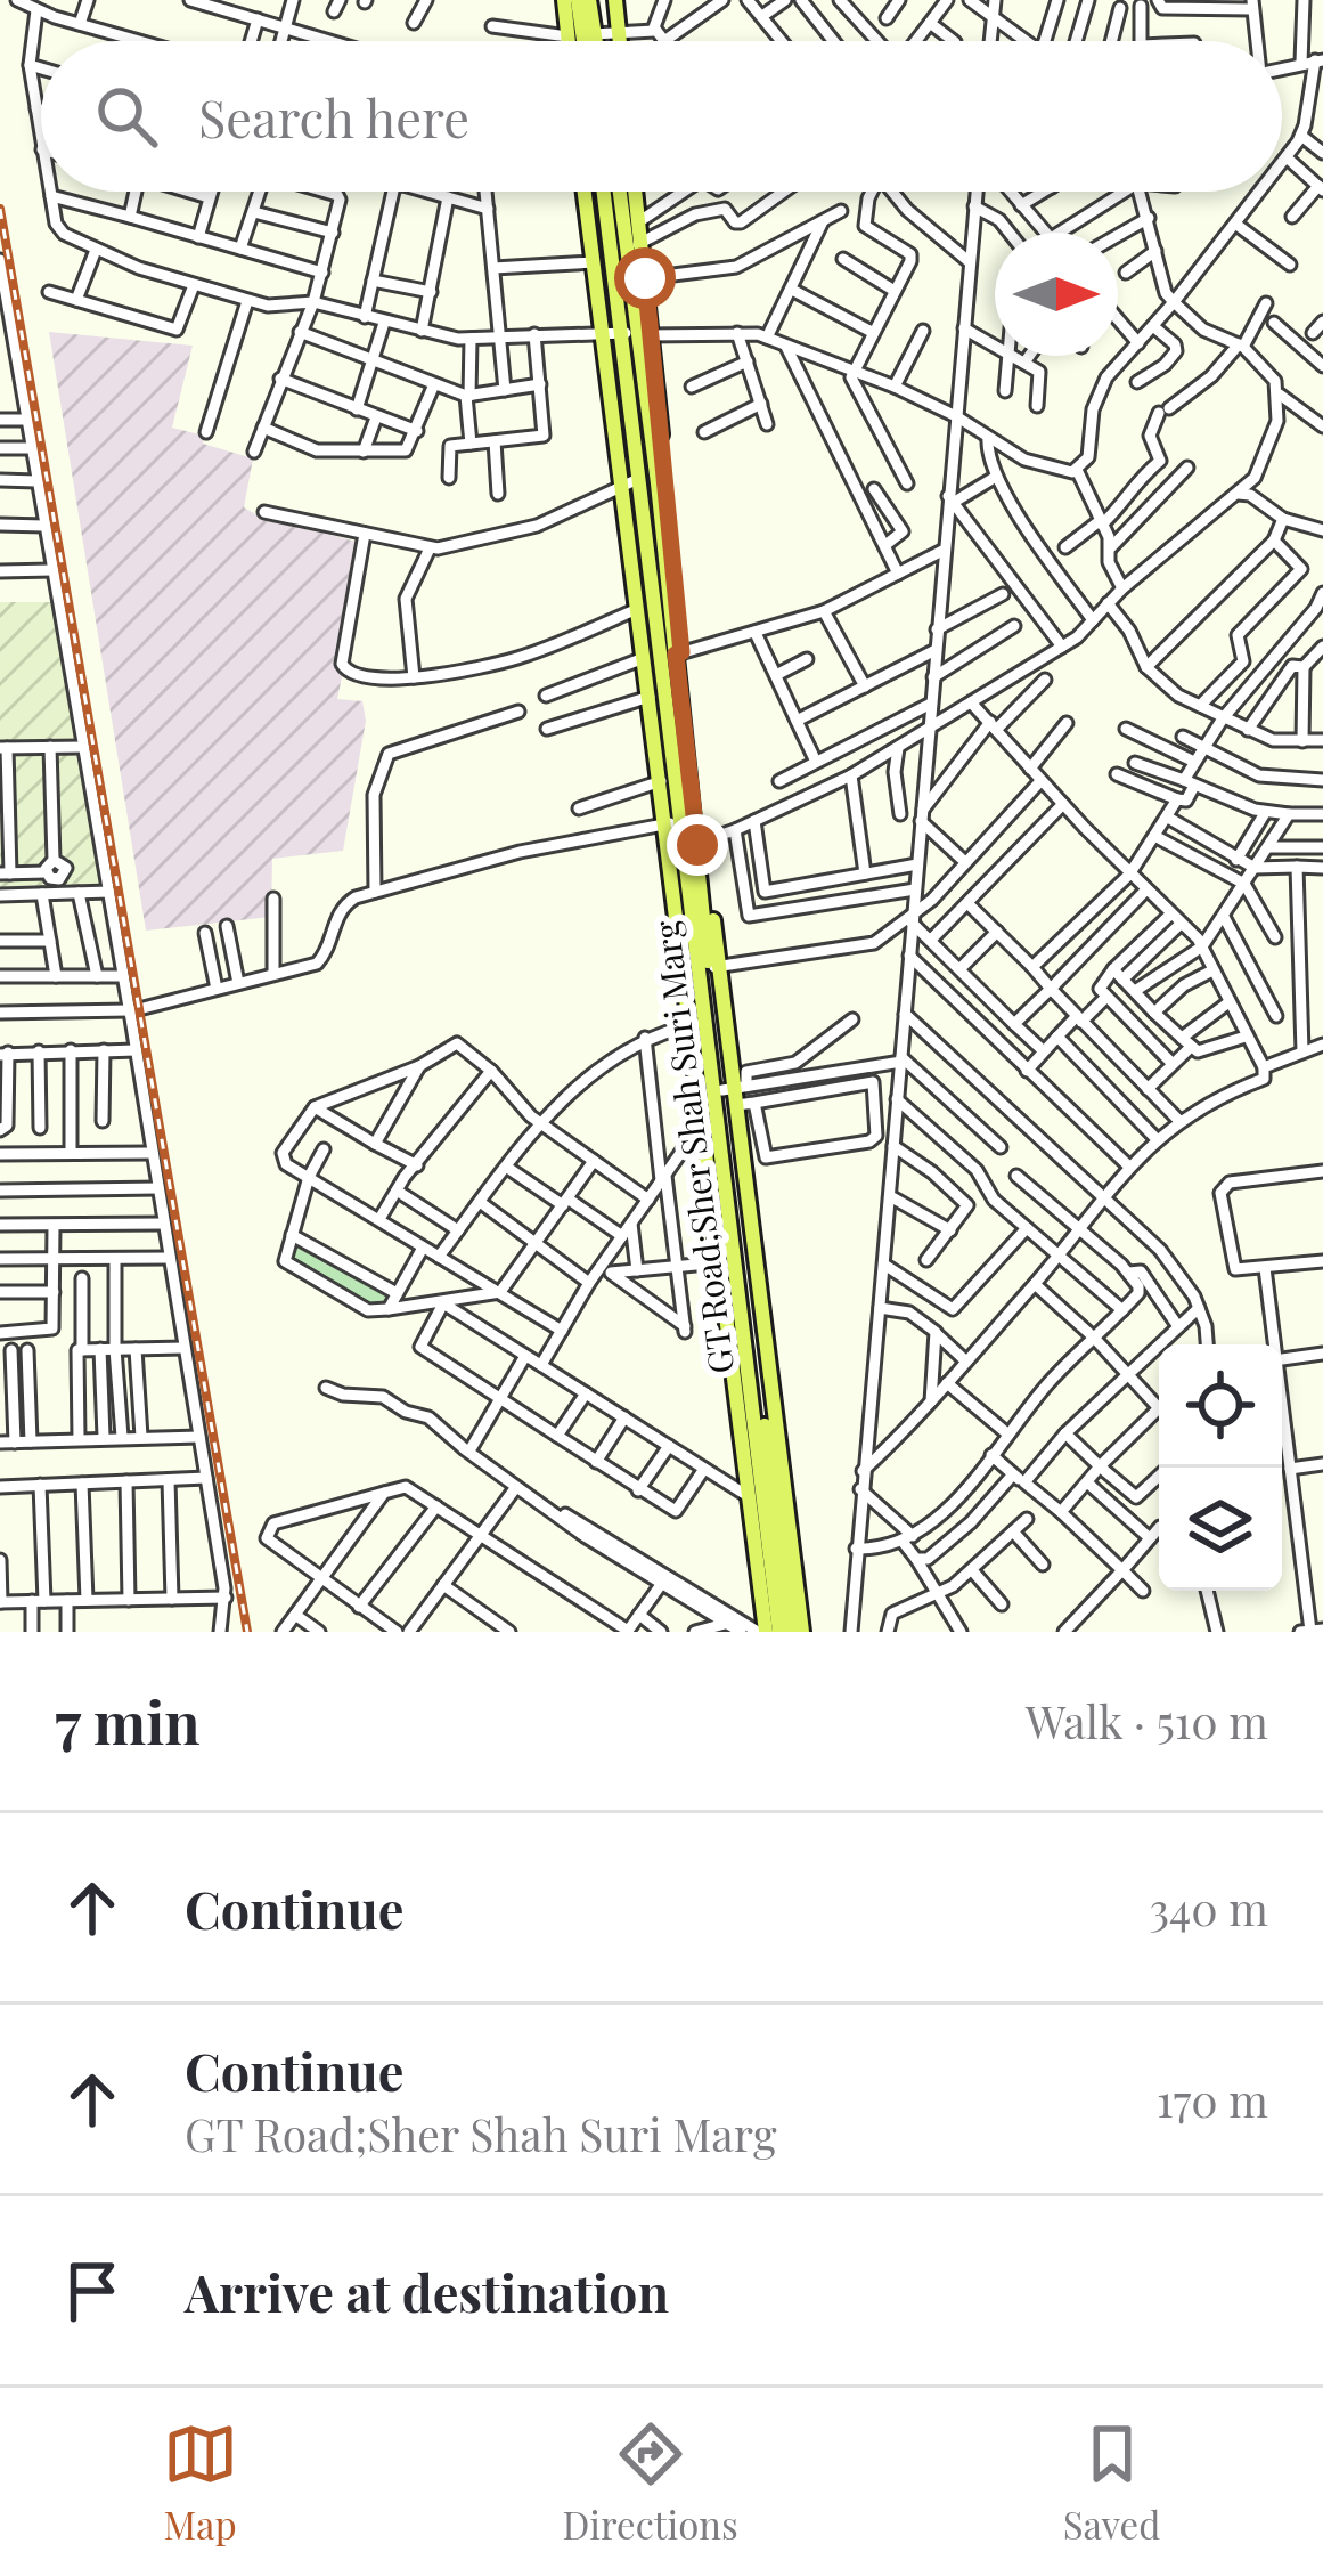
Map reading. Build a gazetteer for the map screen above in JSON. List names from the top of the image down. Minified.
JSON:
{"streets":{"main road":["GT Road;Sher Shah Suri Marg"]},"north":"right","page":{"search":"Search here","heading":["7 min","Walk · 510 m"],"list":[["Continue","340 m"],["Continue","GT Road;Sher Shah Suri Marg","170 m"],"Arrive at destination"],"nav":["Map","Directions","Saved"]}}
